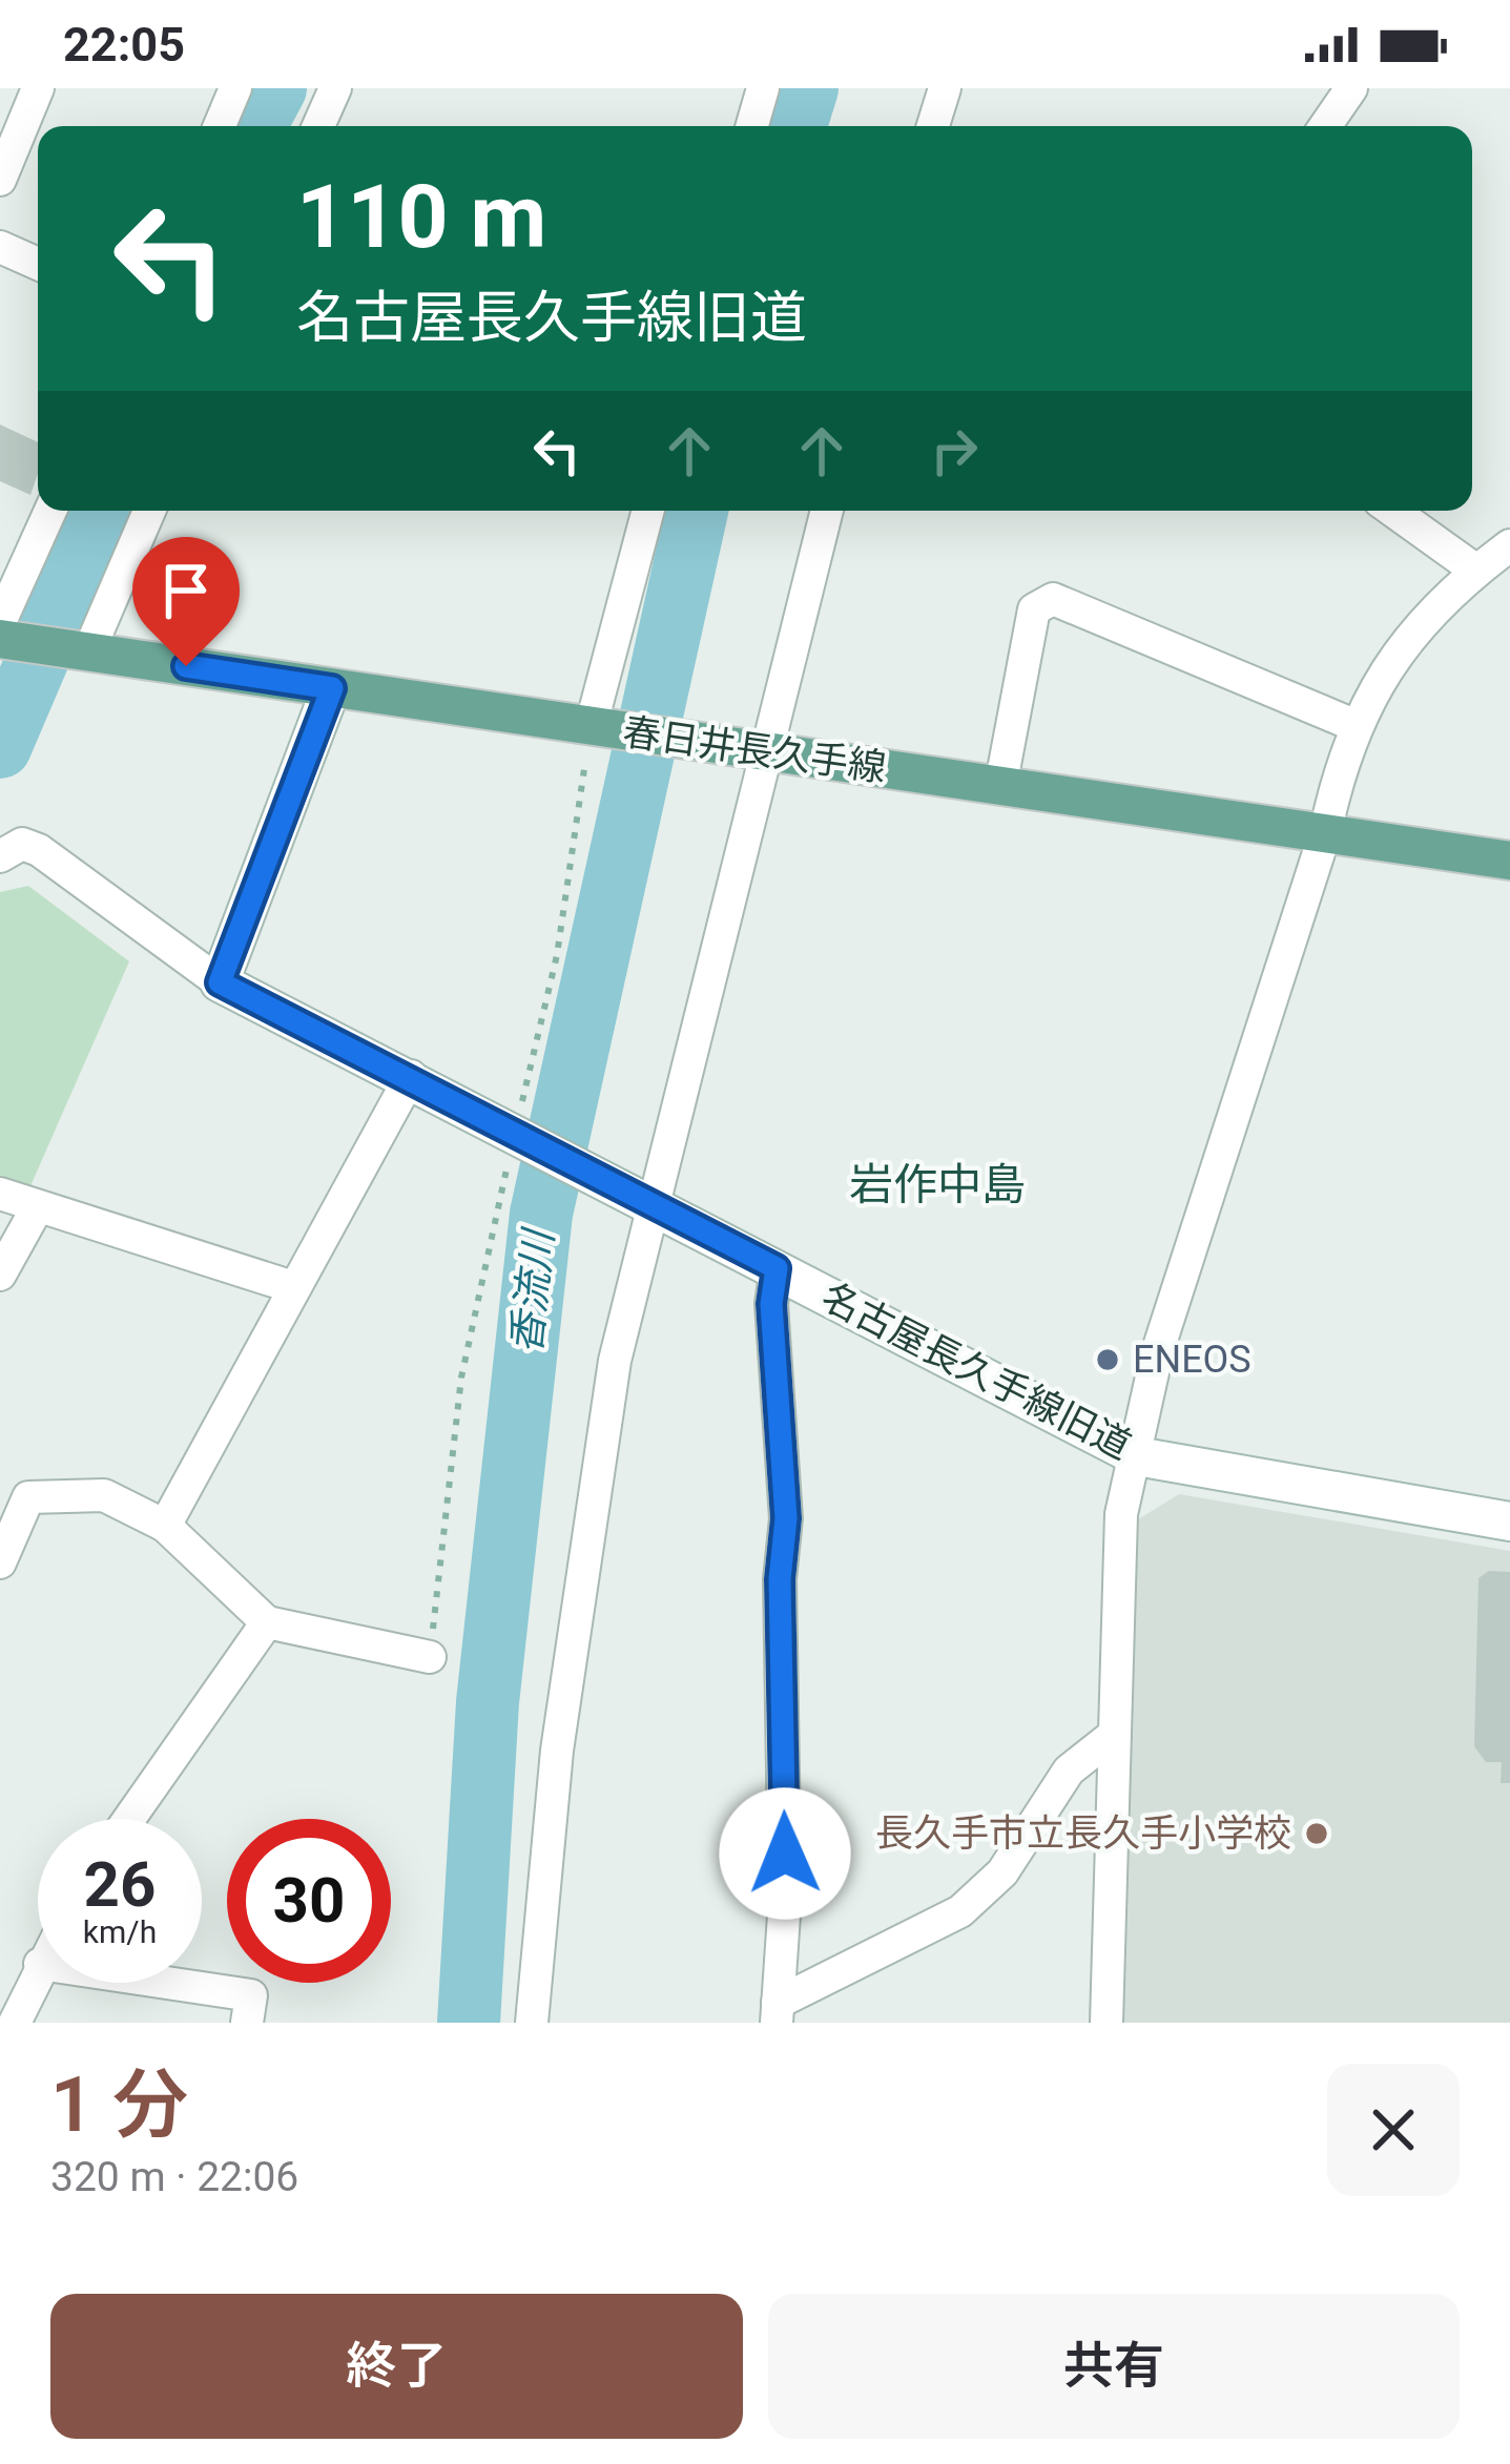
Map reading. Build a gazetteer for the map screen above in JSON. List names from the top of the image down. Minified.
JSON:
{"streets":{"main road":["春日井長久手線"],"street":["名古屋長久手線旧道"]},"districts":["岩作中島"],"water":["香流川"],"places":["ENEOS","長久手市立長久手小学校"],"page":{"status":"22:05","turn":["110 m","名古屋長久手線旧道"],"speed":"26 km/h","limit":"30","heading":["1 分","320 m · 22:06"],"buttons":["終了","共有"]}}
